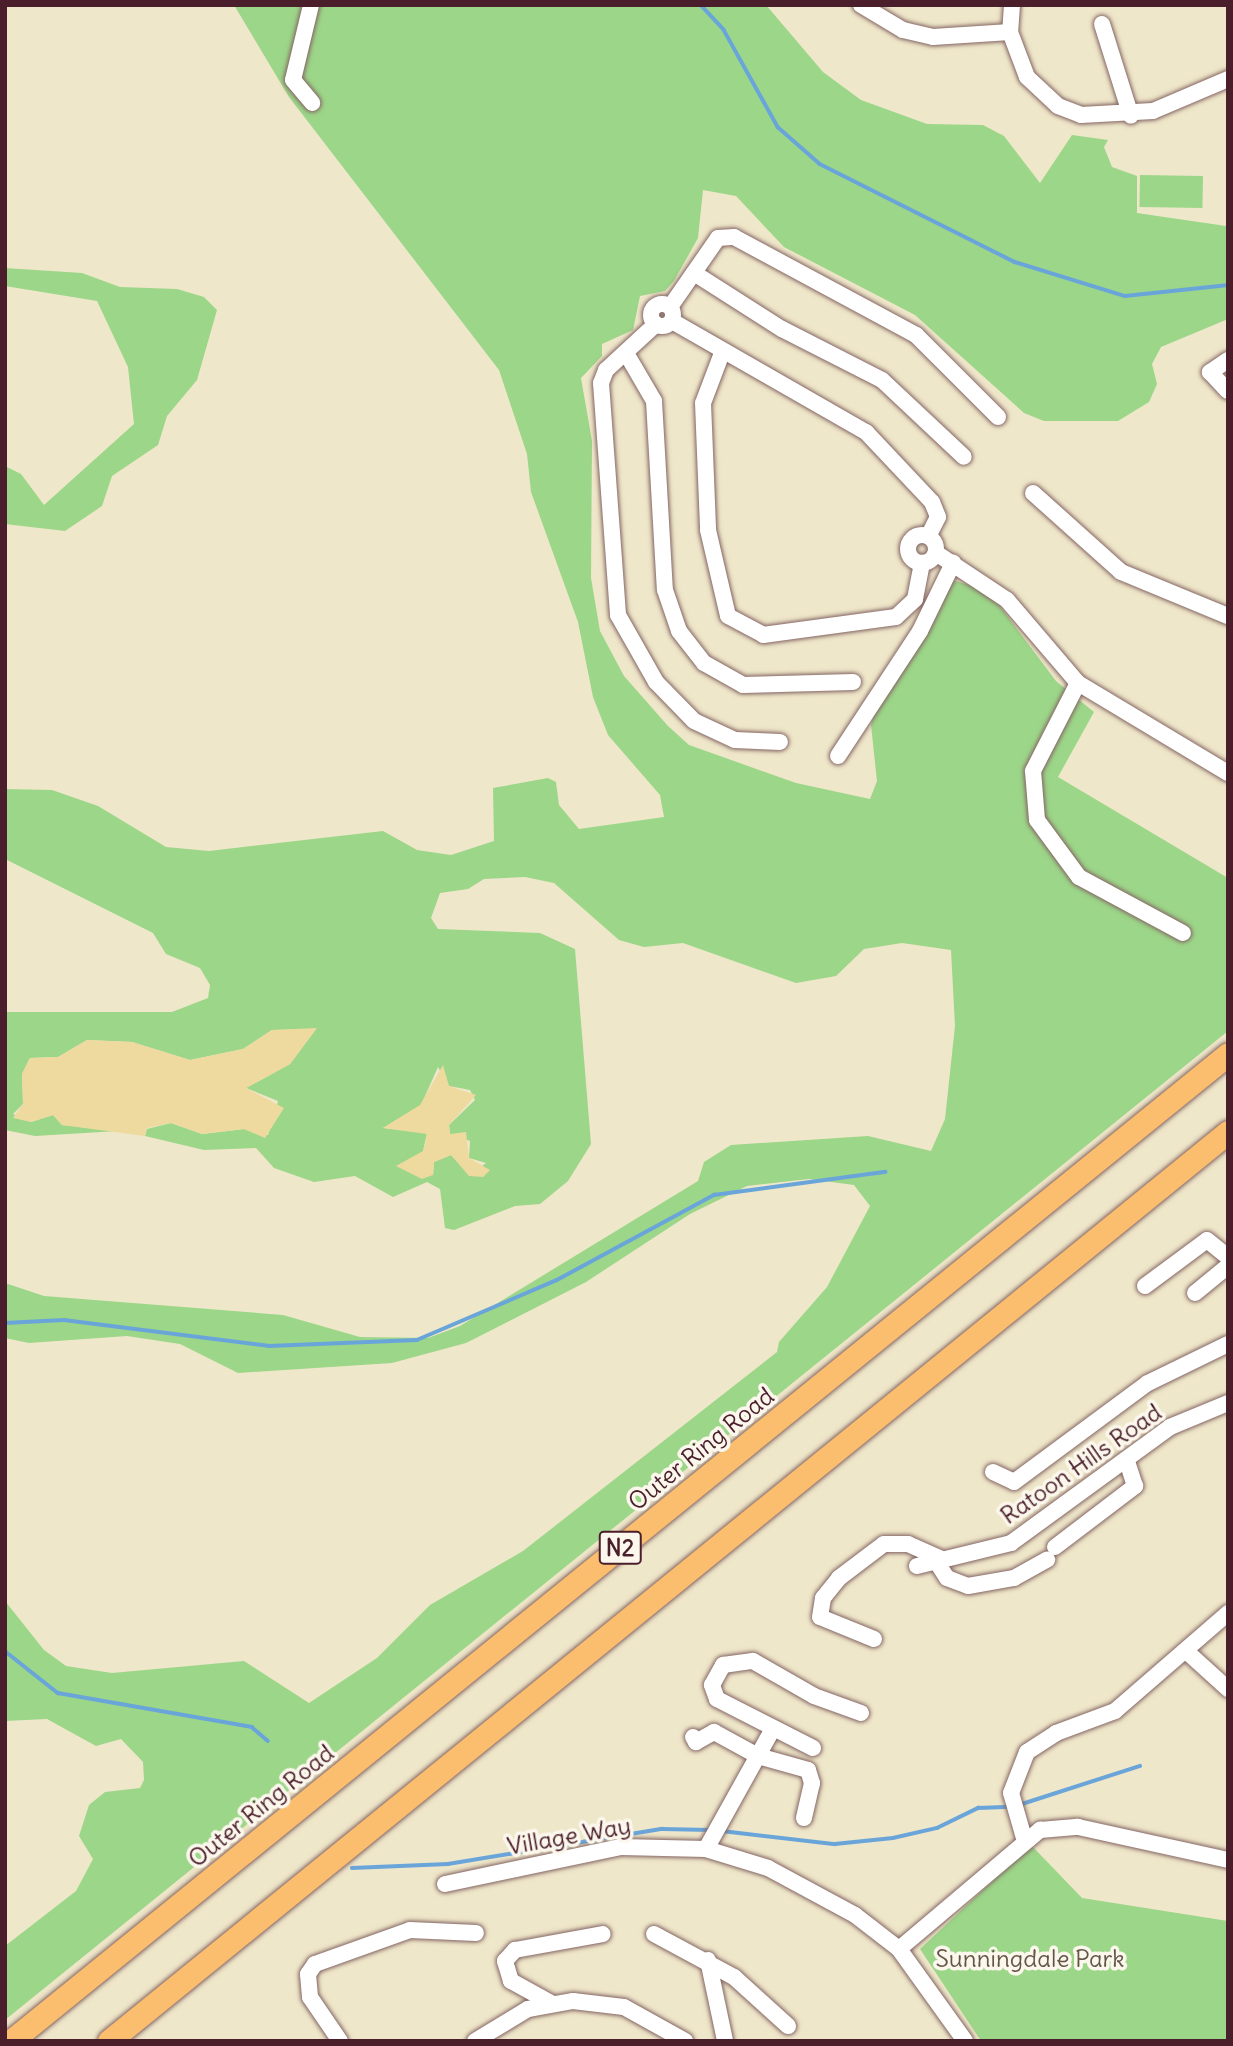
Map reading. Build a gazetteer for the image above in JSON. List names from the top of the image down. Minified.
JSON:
{"streets":{"highway":["Outer Ring Road","N2"],"street":["Ratoon Hills Road","Village Way"]},"parks":["Sunningdale Park"]}
